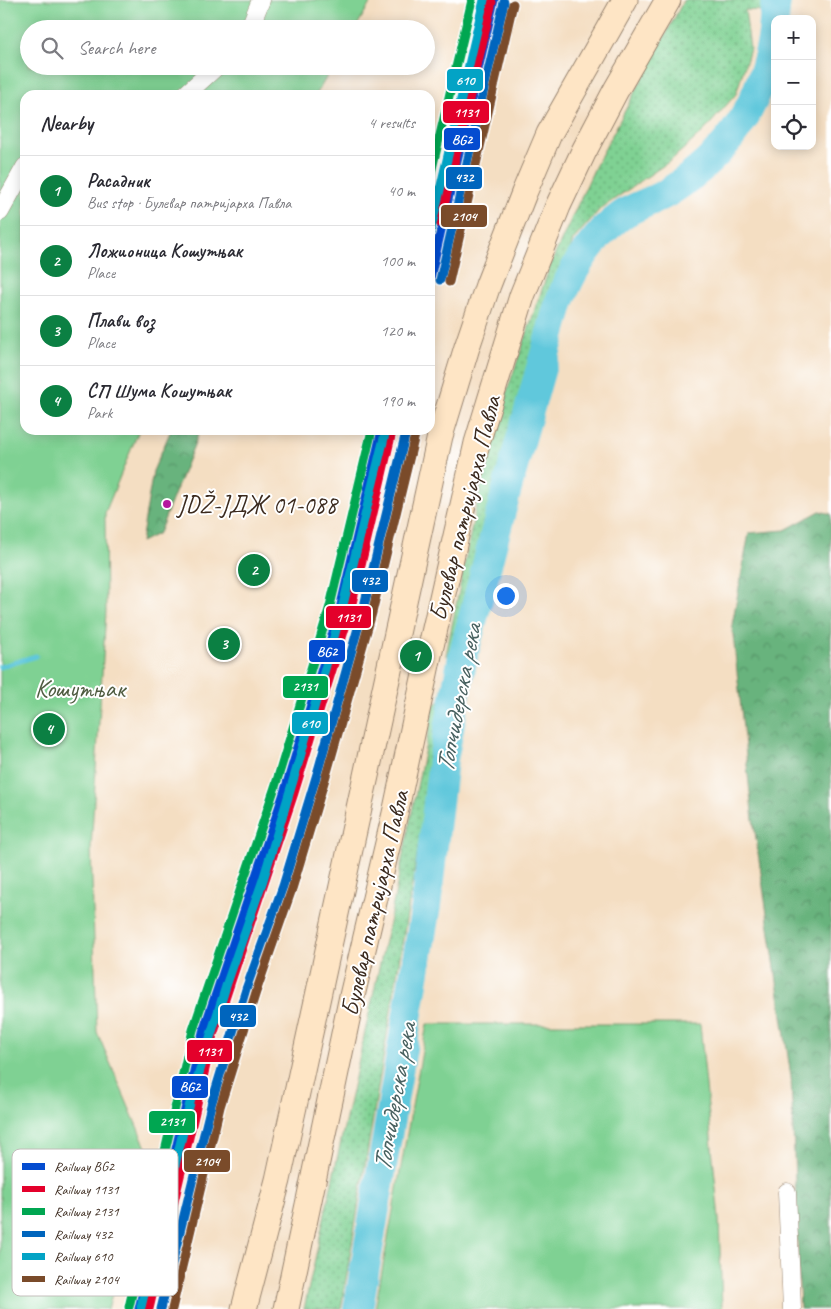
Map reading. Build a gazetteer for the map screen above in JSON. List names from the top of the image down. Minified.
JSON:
{"streets":{"main road":["Булевар патријарха Павла"]},"water":["Топчидерска река"],"parks":["Кошутњак"],"places":["JDŽ-JДЖ 01-088"],"lines":["rail line BG2","rail line 2131","rail line 610","rail line 1131","rail line 432","rail line 2104"],"legend":["Railway BG2","Railway 1131","Railway 2131","Railway 432","Railway 610","Railway 2104"],"page":{"map_buttons":["+","−"],"search":"Search here","heading":["Nearby","4 results"],"list":[{"mark":"1","name":"Расадник","note":"Bus stop · Булевар патријарха Павла","value":"40 m"},{"mark":"2","name":"Ложионица Кошутњак","note":"Place","value":"100 m"},{"mark":"3","name":"Плави воз","note":"Place","value":"120 m"},{"mark":"4","name":"СП Шума Кошутњак","note":"Park","value":"190 m"}],"pins":["2","3","1","4"]}}
